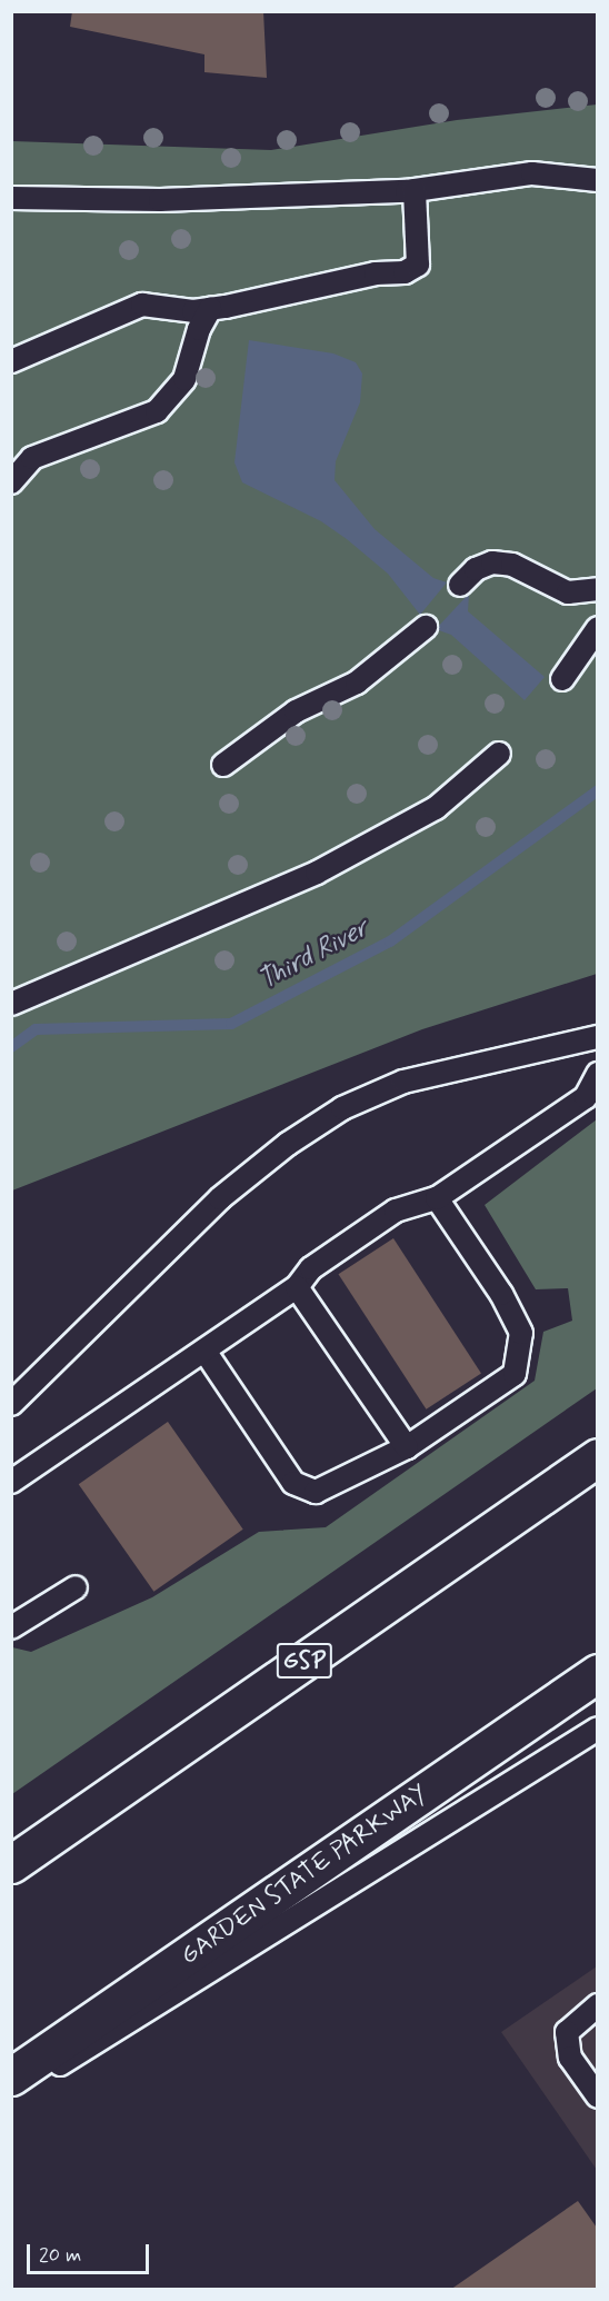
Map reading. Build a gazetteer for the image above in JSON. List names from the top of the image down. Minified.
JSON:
{"streets":{"highway":["GSP","GARDEN STATE PARKWAY"]},"water":["Third River"],"scale_bar":"20 m"}
